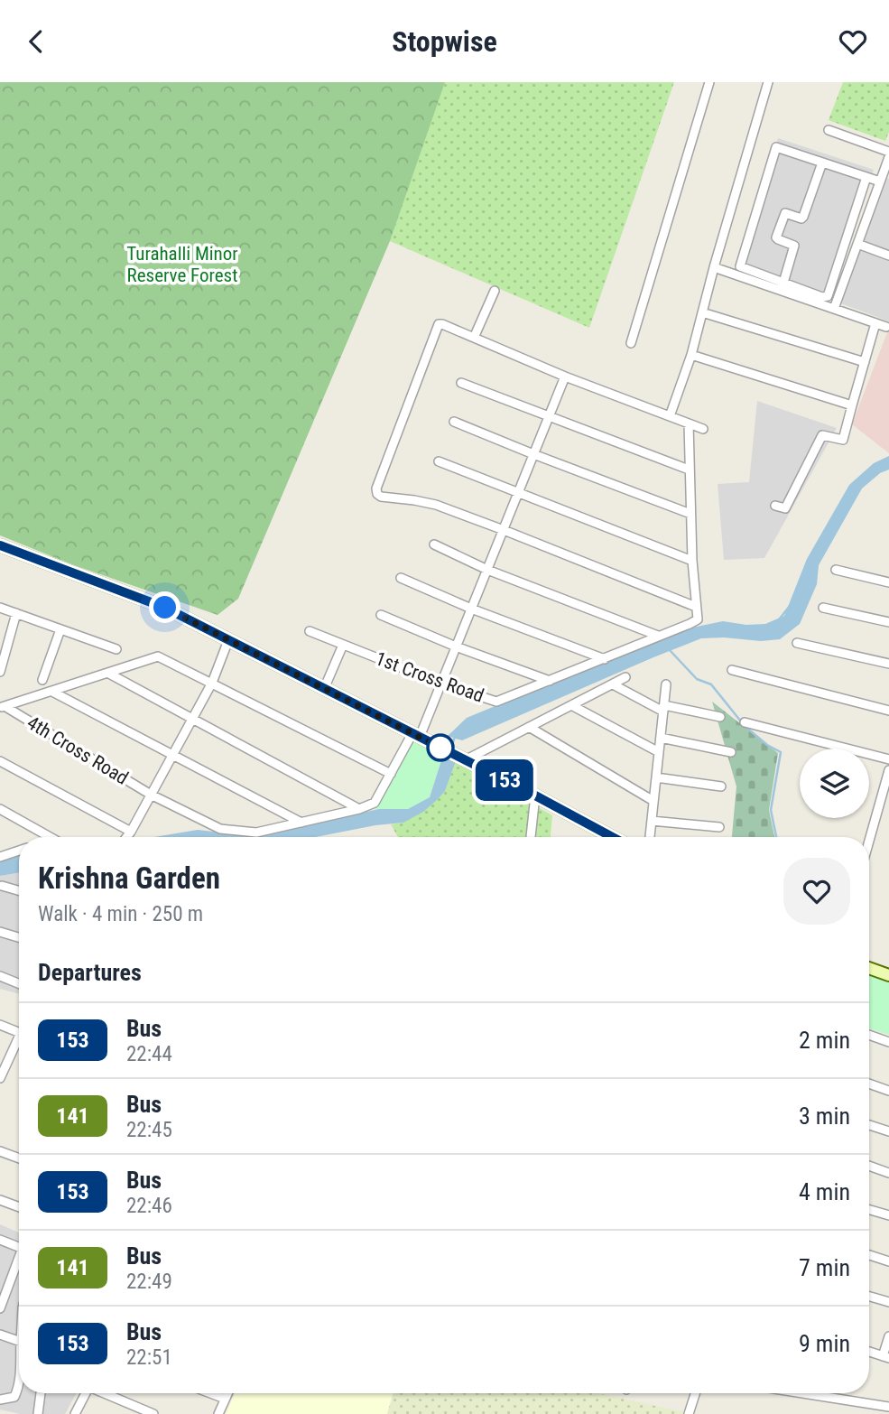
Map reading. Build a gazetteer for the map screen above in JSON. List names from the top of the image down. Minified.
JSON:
{"streets":{"street":["1st Cross Road","4th Cross Road"]},"parks":["Turahalli Minor Reserve Forest"],"lines":["bus line 153"],"page":{"header":"Stopwise","on_map":"153","heading":[["Krishna Garden","Walk · 4 min · 250 m"],"Departures"],"list":[{"mark":"153","name":"Bus","note":"22:44","value":"2 min"},{"mark":"141","name":"Bus","note":"22:45","value":"3 min"},{"mark":"153","name":"Bus","note":"22:46","value":"4 min"},{"mark":"141","name":"Bus","note":"22:49","value":"7 min"},{"mark":"153","name":"Bus","note":"22:51","value":"9 min"}]}}
